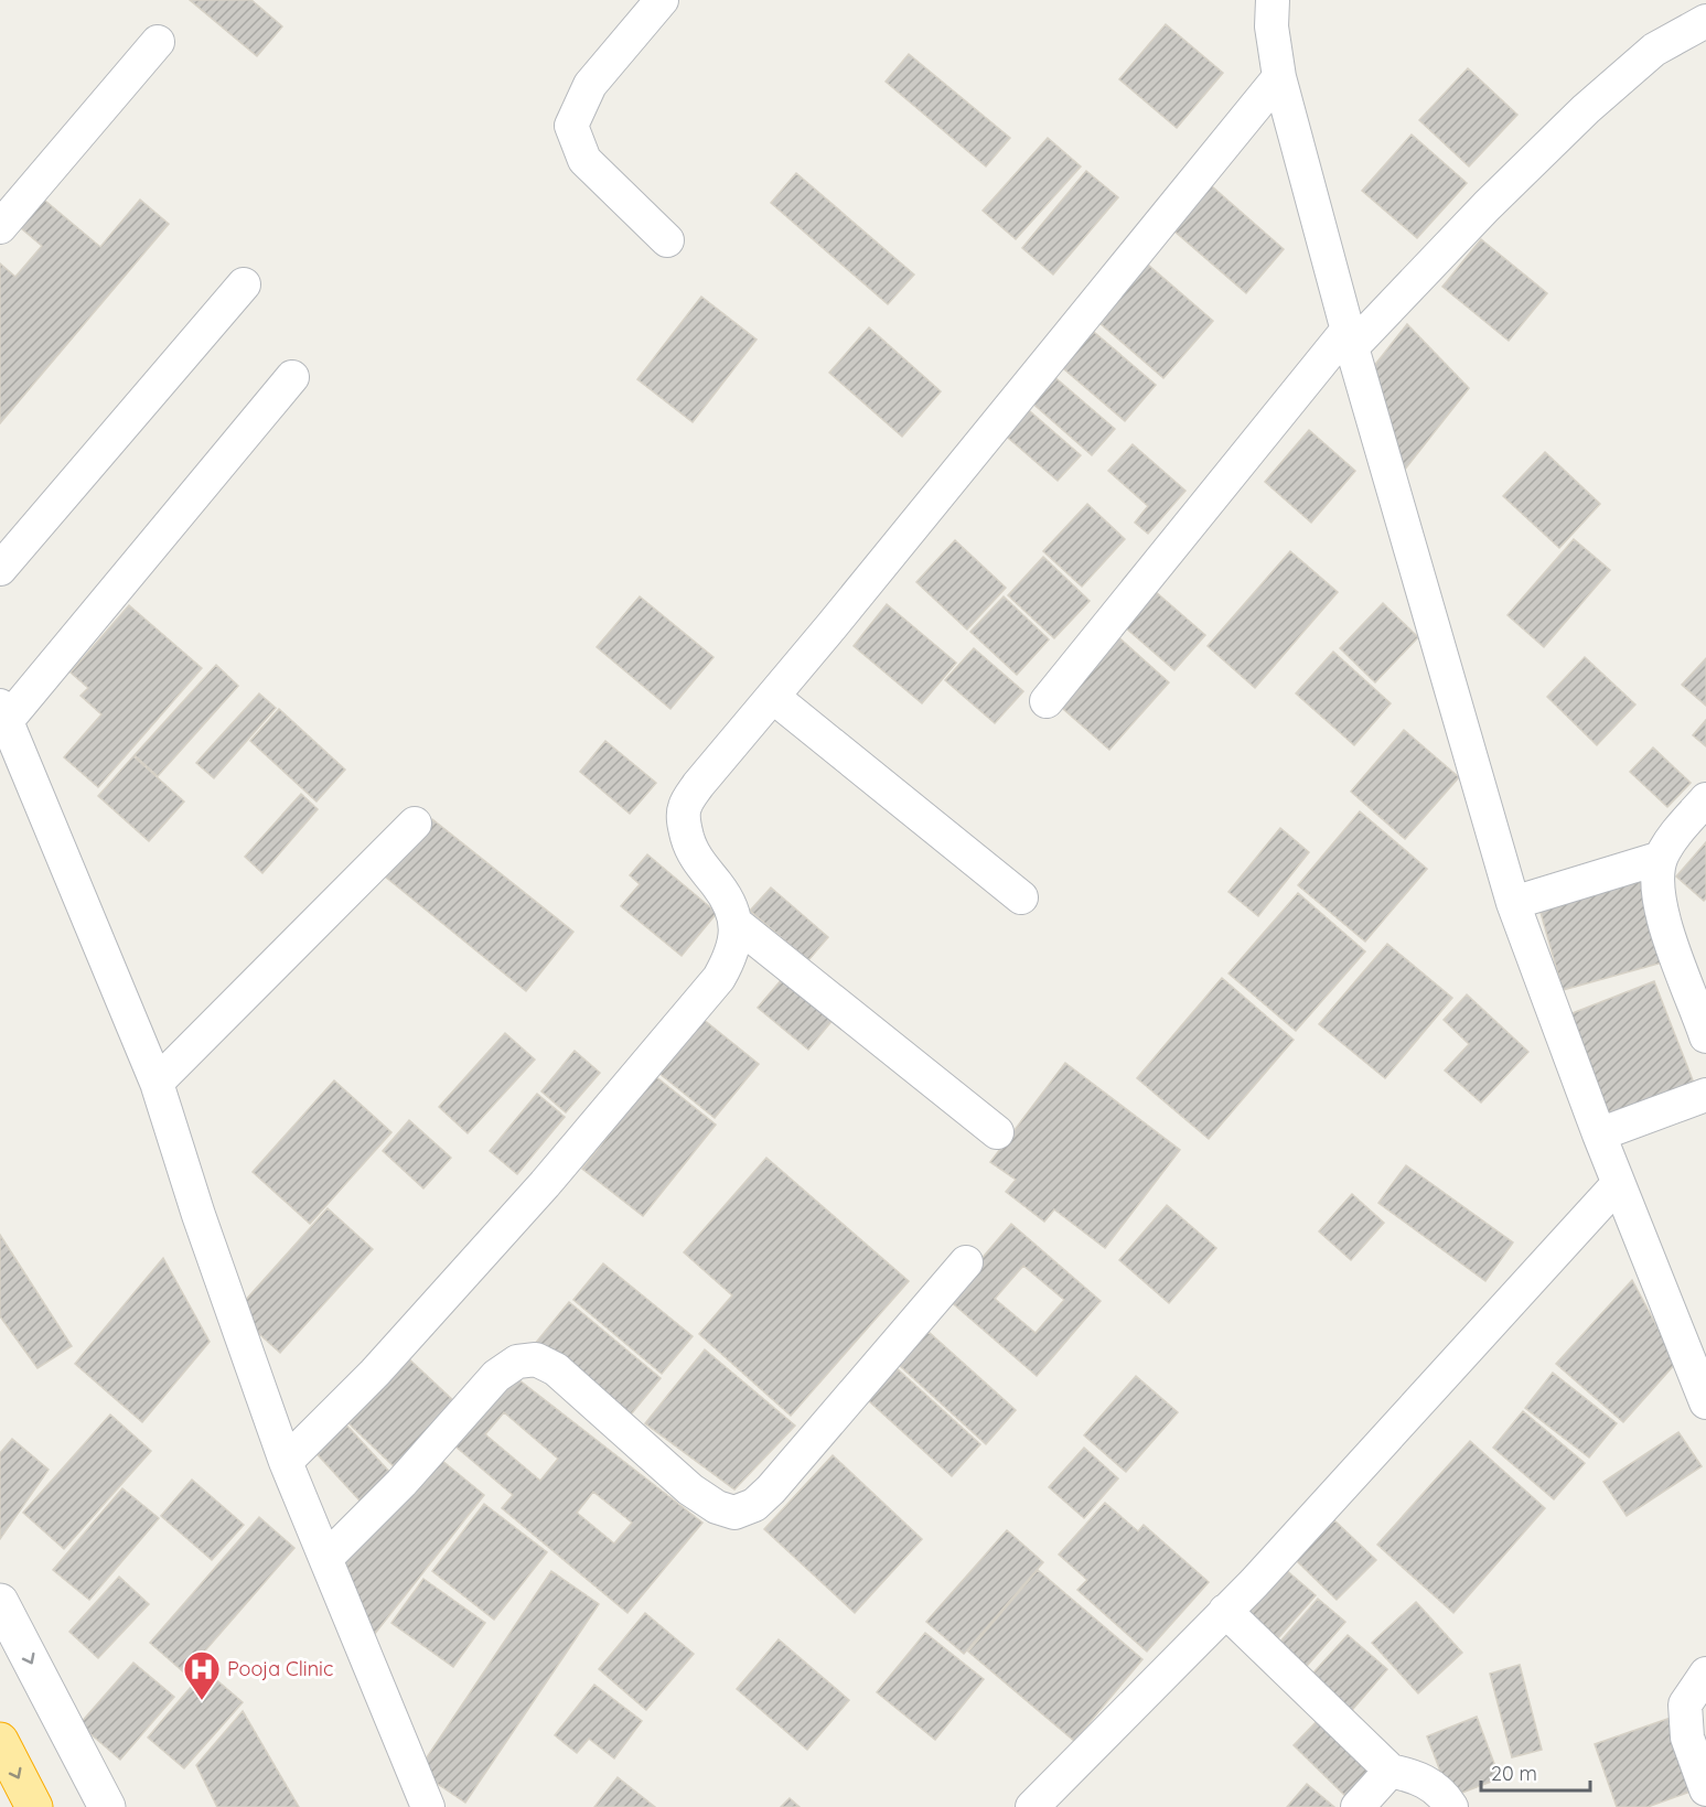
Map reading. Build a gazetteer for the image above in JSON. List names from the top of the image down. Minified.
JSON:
{"places":{"hospital":["Pooja Clinic"]},"scale_bar":"20 m"}
